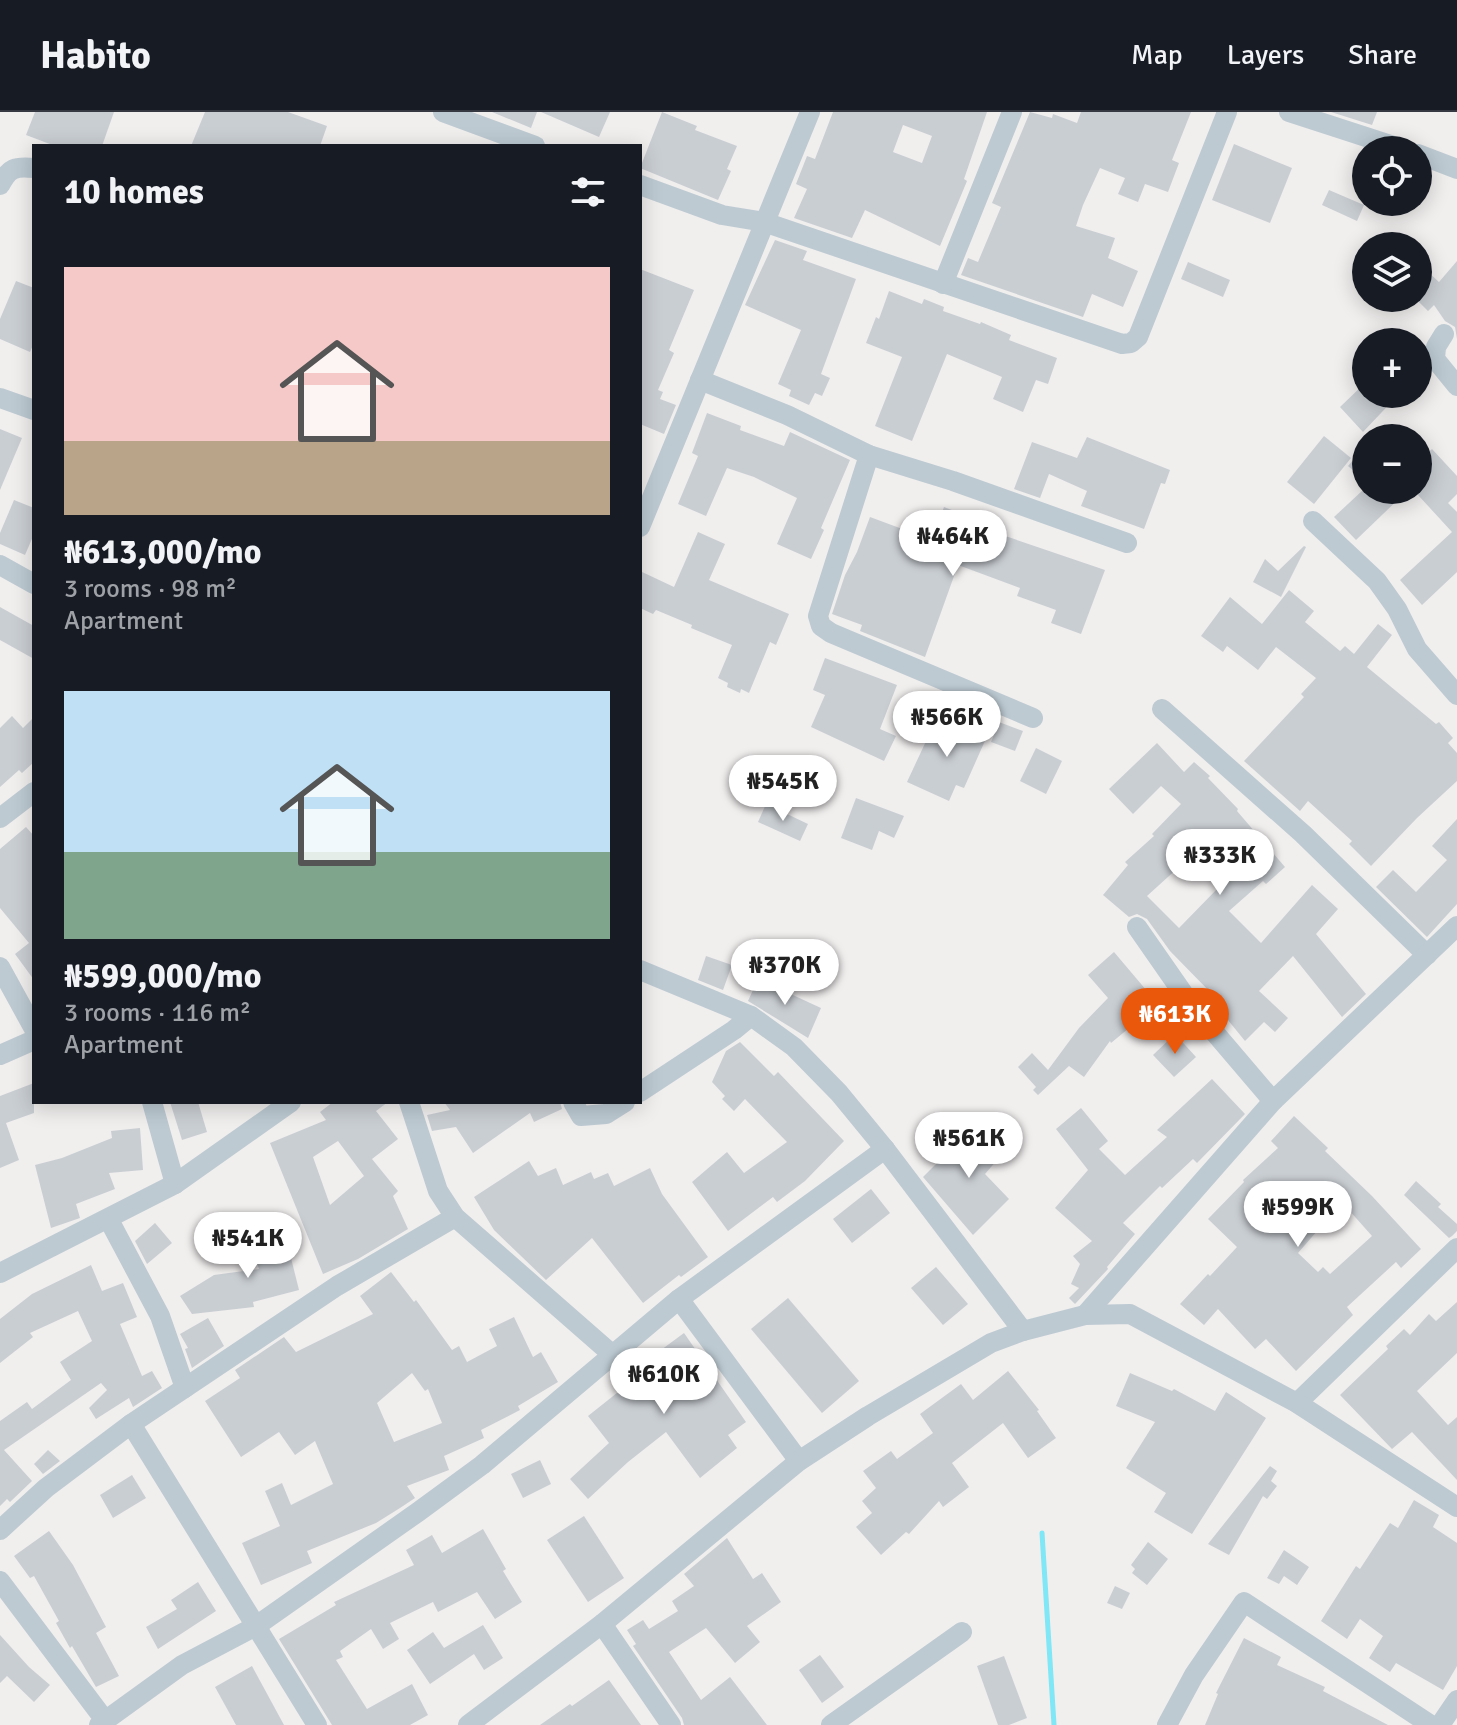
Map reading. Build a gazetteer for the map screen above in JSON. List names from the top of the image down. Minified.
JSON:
{"page":{"header":"Habito","nav":["Map","Layers","Share"],"map_buttons":["+","−"],"heading":"10 homes","list":[{"name":"₦613,000/mo","note":"3 rooms · 98 m² · Apartment"},{"name":"₦599,000/mo","note":"3 rooms · 116 m² · Apartment"}],"price":["₦464K","₦566K","₦545K","₦333K","₦370K","₦613K","₦561K","₦599K","₦541K","₦610K"]}}
